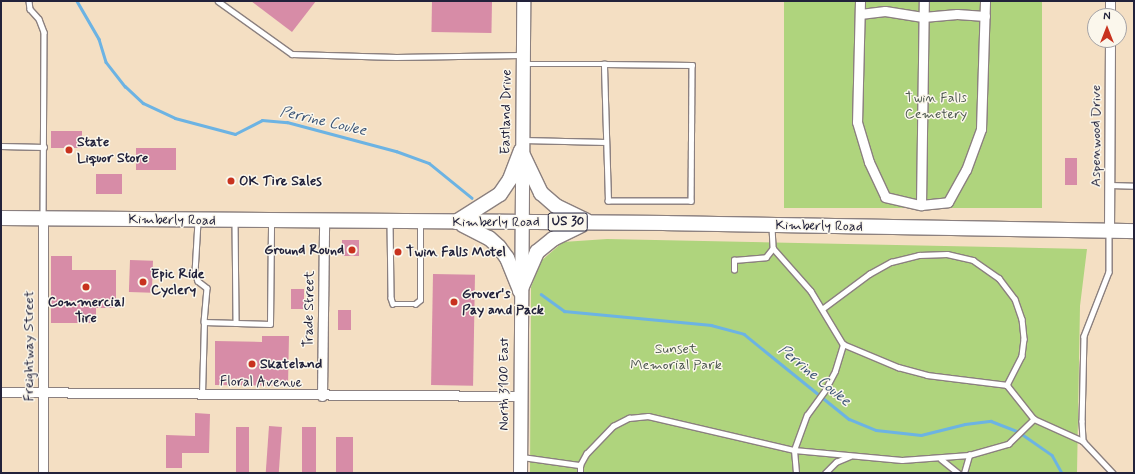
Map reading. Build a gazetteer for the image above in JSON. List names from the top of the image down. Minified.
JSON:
{"streets":{"main road":["Eastland Drive","Kimberly Road","US 30","North 3100 East"],"street":["Aspenwood Drive","Trade Street","Freightway Street","Floral Avenue"]},"crossings":[["Eastland Drive","Kimberly Road"],["Eastland Drive","North 3100 East"],["Aspenwood Drive","Kimberly Road"],["Kimberly Road","Trade Street"],["Kimberly Road","Freightway Street"],["Kimberly Road","North 3100 East"],["Trade Street","Floral Avenue"],["Freightway Street","Floral Avenue"],["Floral Avenue","North 3100 East"]],"water":["Perrine Coulee"],"parks":["Twin Falls Cemetery","Sunset Memorial Park"],"places":["State Liquor Store","OK Tire Sales","Ground Round","Twin Falls Motel","Epic Ride Cyclery","Commercial Tire","Grover's Pay and Pack","Skateland"],"north":"top"}
